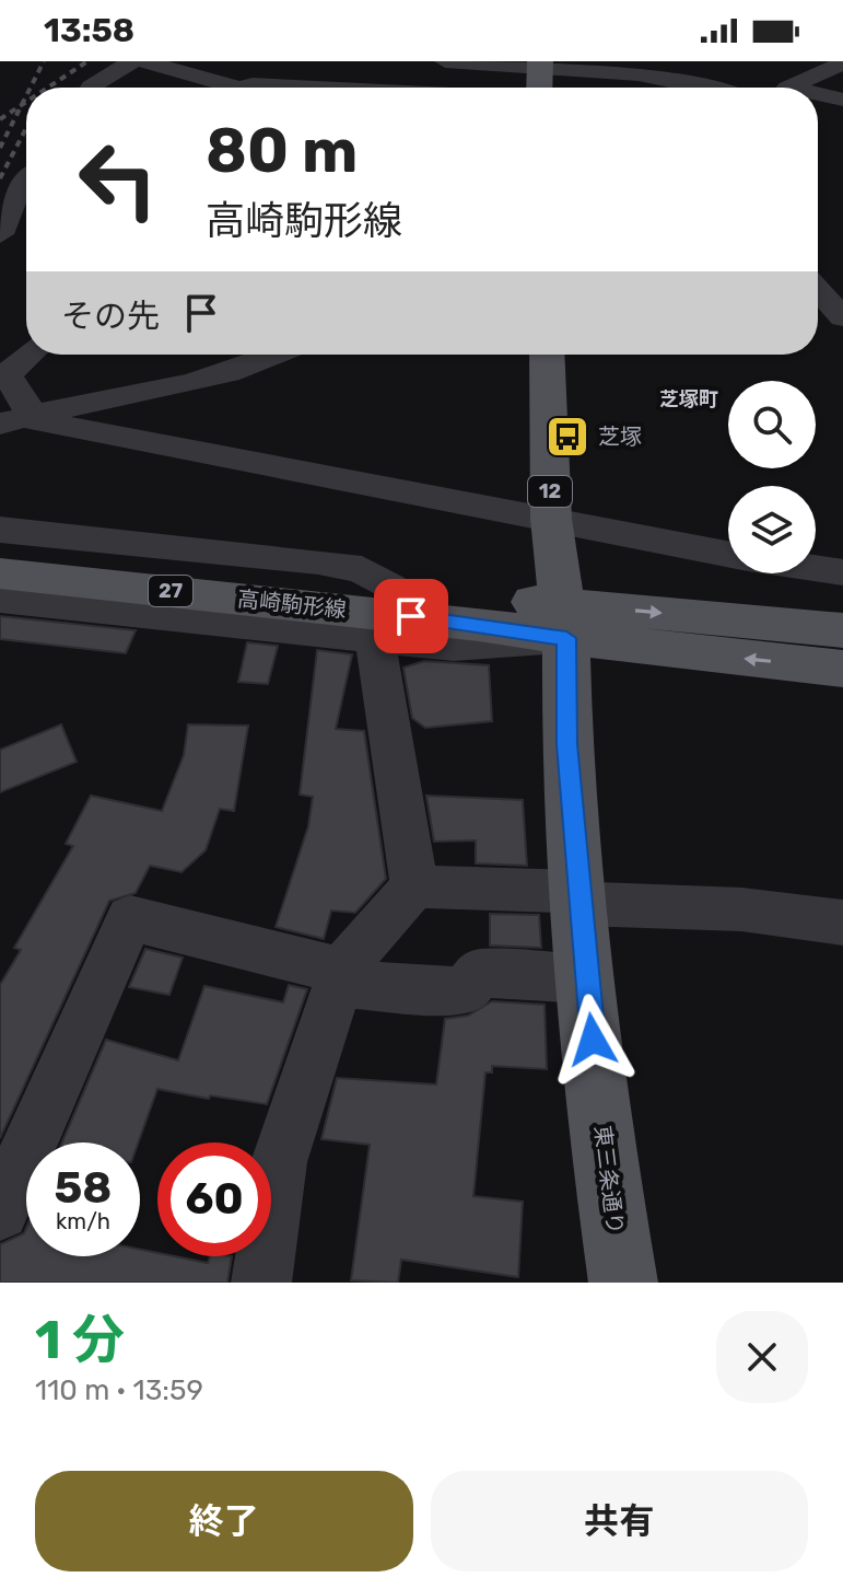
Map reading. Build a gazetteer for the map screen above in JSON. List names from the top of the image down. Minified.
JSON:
{"streets":{"main road":["12","27","高崎駒形線","東三条通り"]},"crossings":[["高崎駒形線","東三条通り"]],"districts":["芝塚町"],"places":{"bus stop":["芝塚"]},"page":{"status":"13:58","turn":["80 m","高崎駒形線"],"then":"その先","speed":"58 km/h","limit":"60","heading":["1 分","110 m · 13:59"],"buttons":["終了","共有"]}}
